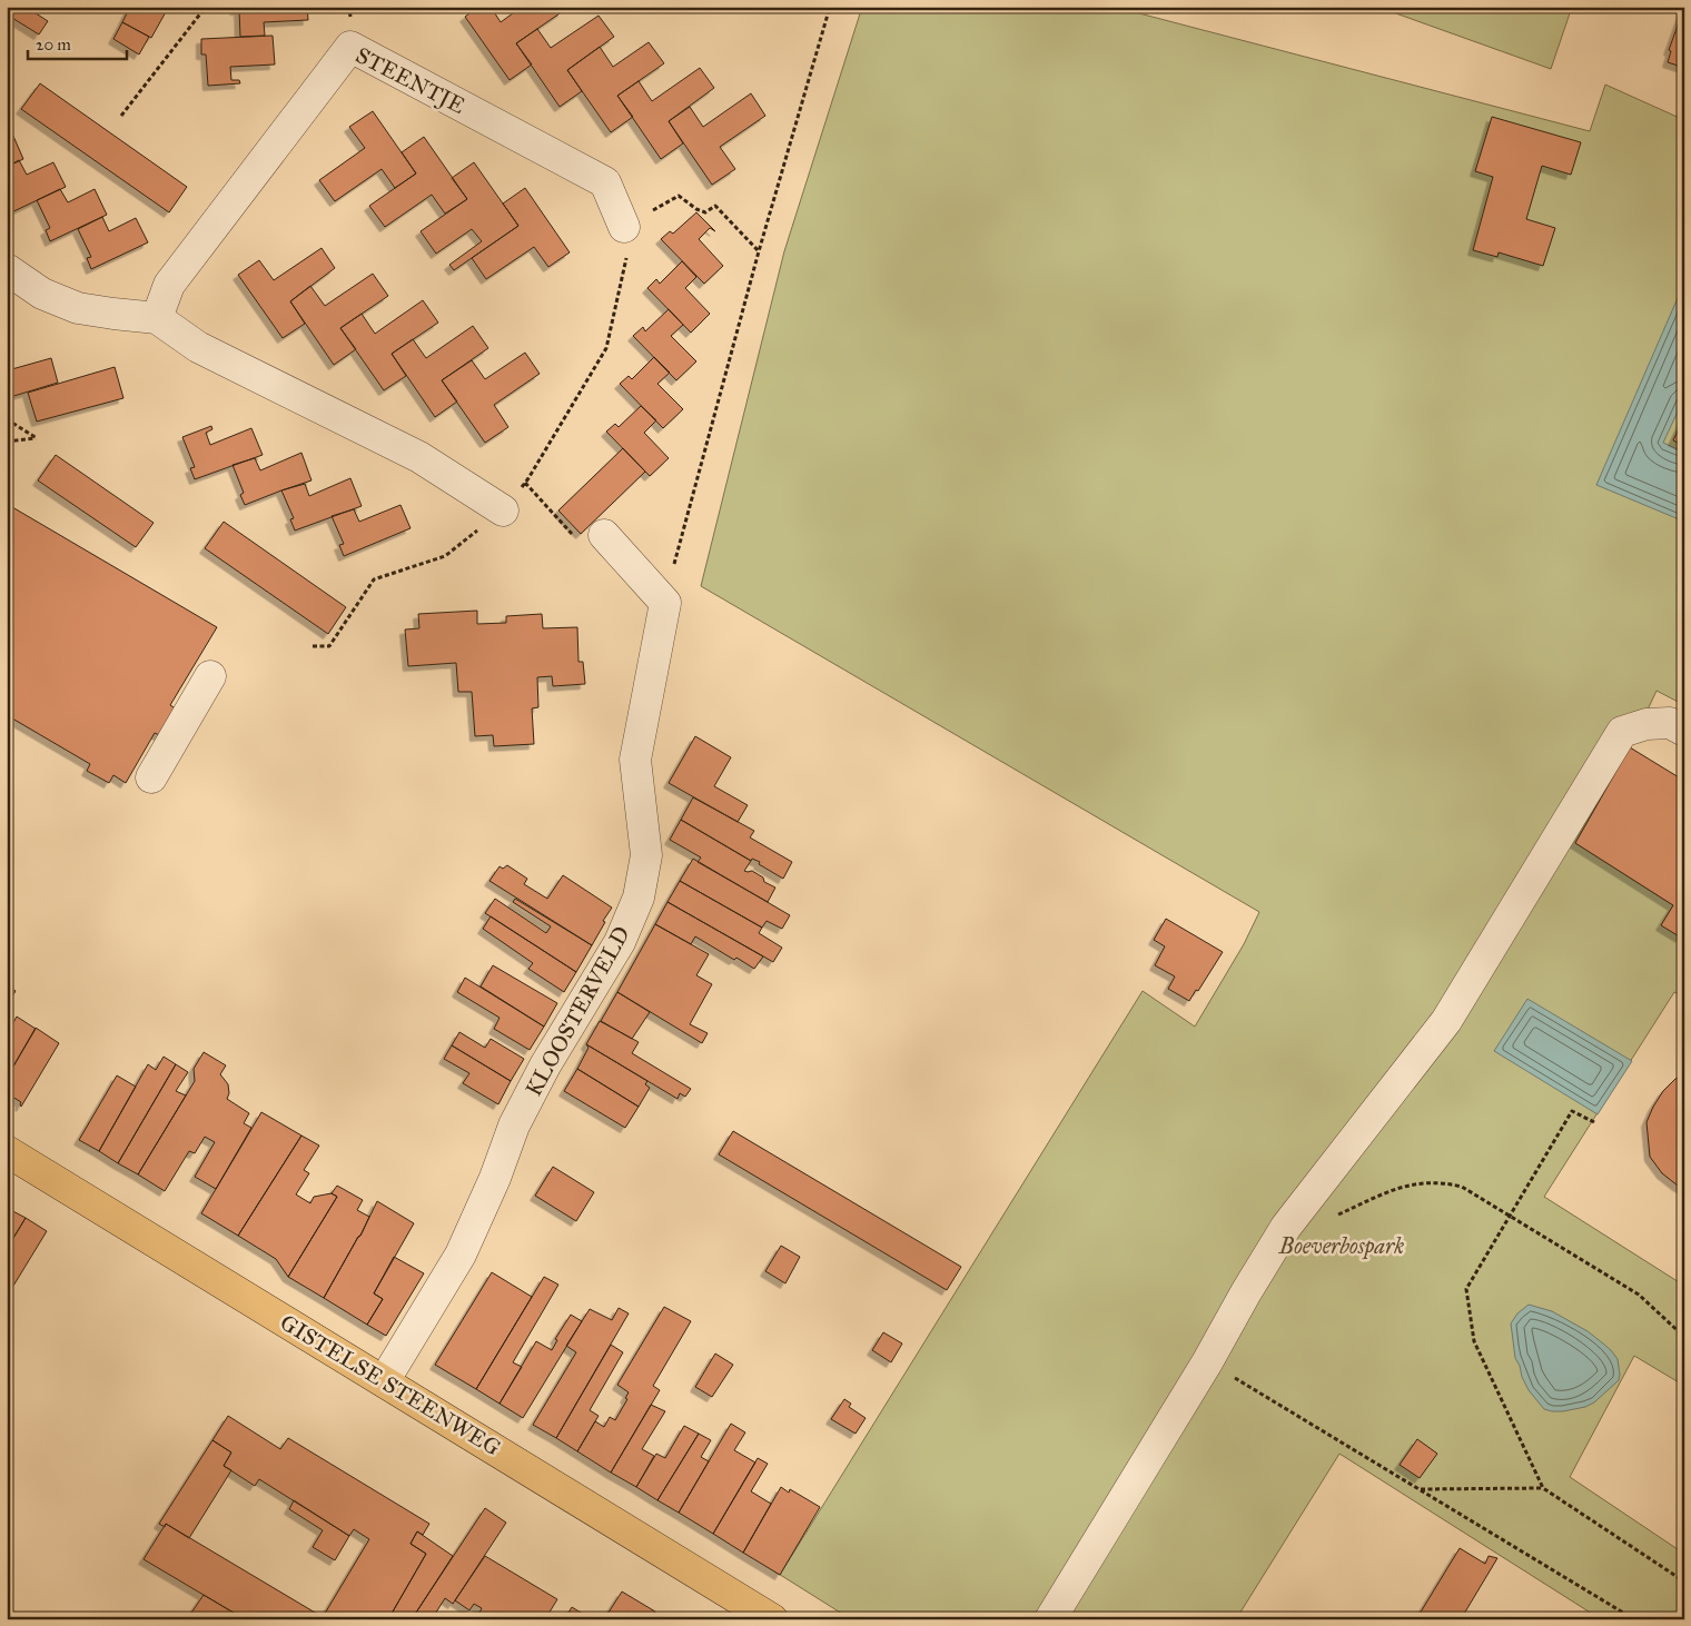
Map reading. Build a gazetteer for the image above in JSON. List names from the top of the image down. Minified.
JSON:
{"streets":{"main road":["GISTELSE STEENWEG"],"street":["STEENTJE","KLOOSTERVELD"]},"crossings":[["KLOOSTERVELD","GISTELSE STEENWEG"]],"parks":["Boeverbospark"],"scale_bar":"20 m"}
